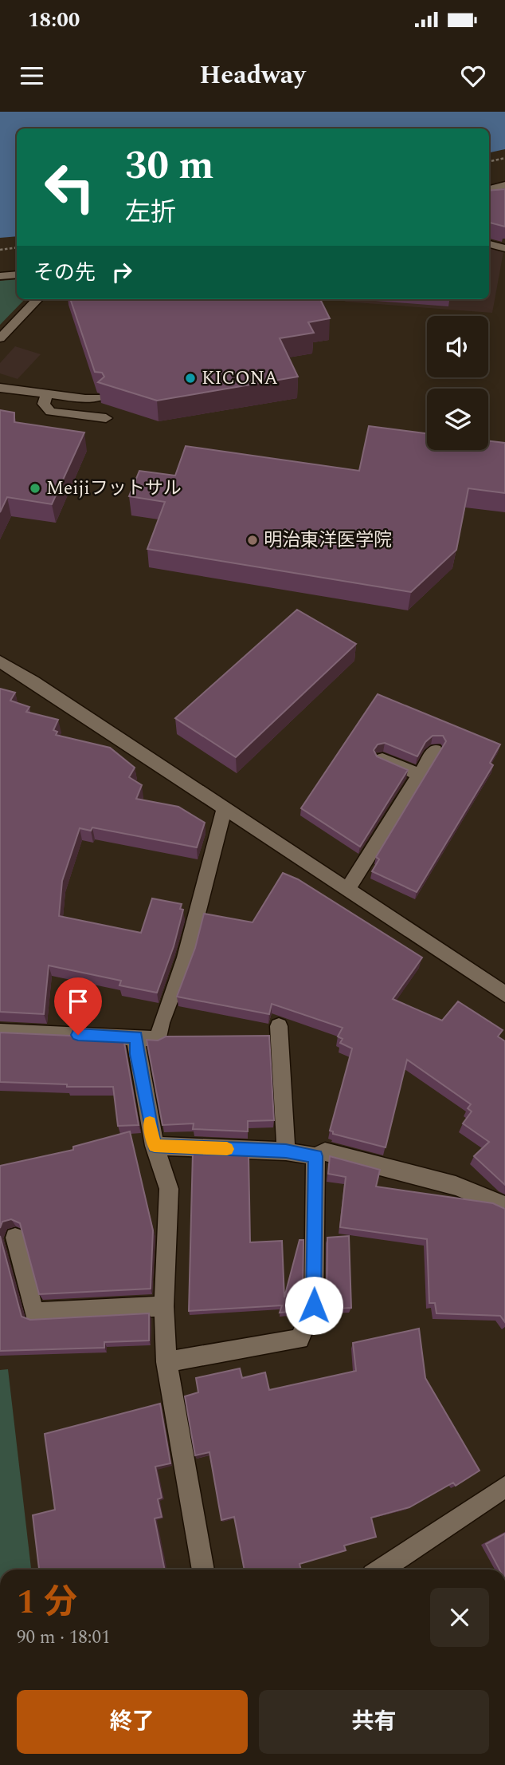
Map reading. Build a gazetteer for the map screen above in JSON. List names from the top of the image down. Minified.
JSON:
{"places":["KICONA","Meijiフットサル","明治東洋医学院"],"page":{"status":"18:00","header":"Headway","turn":["30 m","左折"],"then":"その先","heading":["1 分","90 m · 18:01"],"buttons":["終了","共有"]}}
